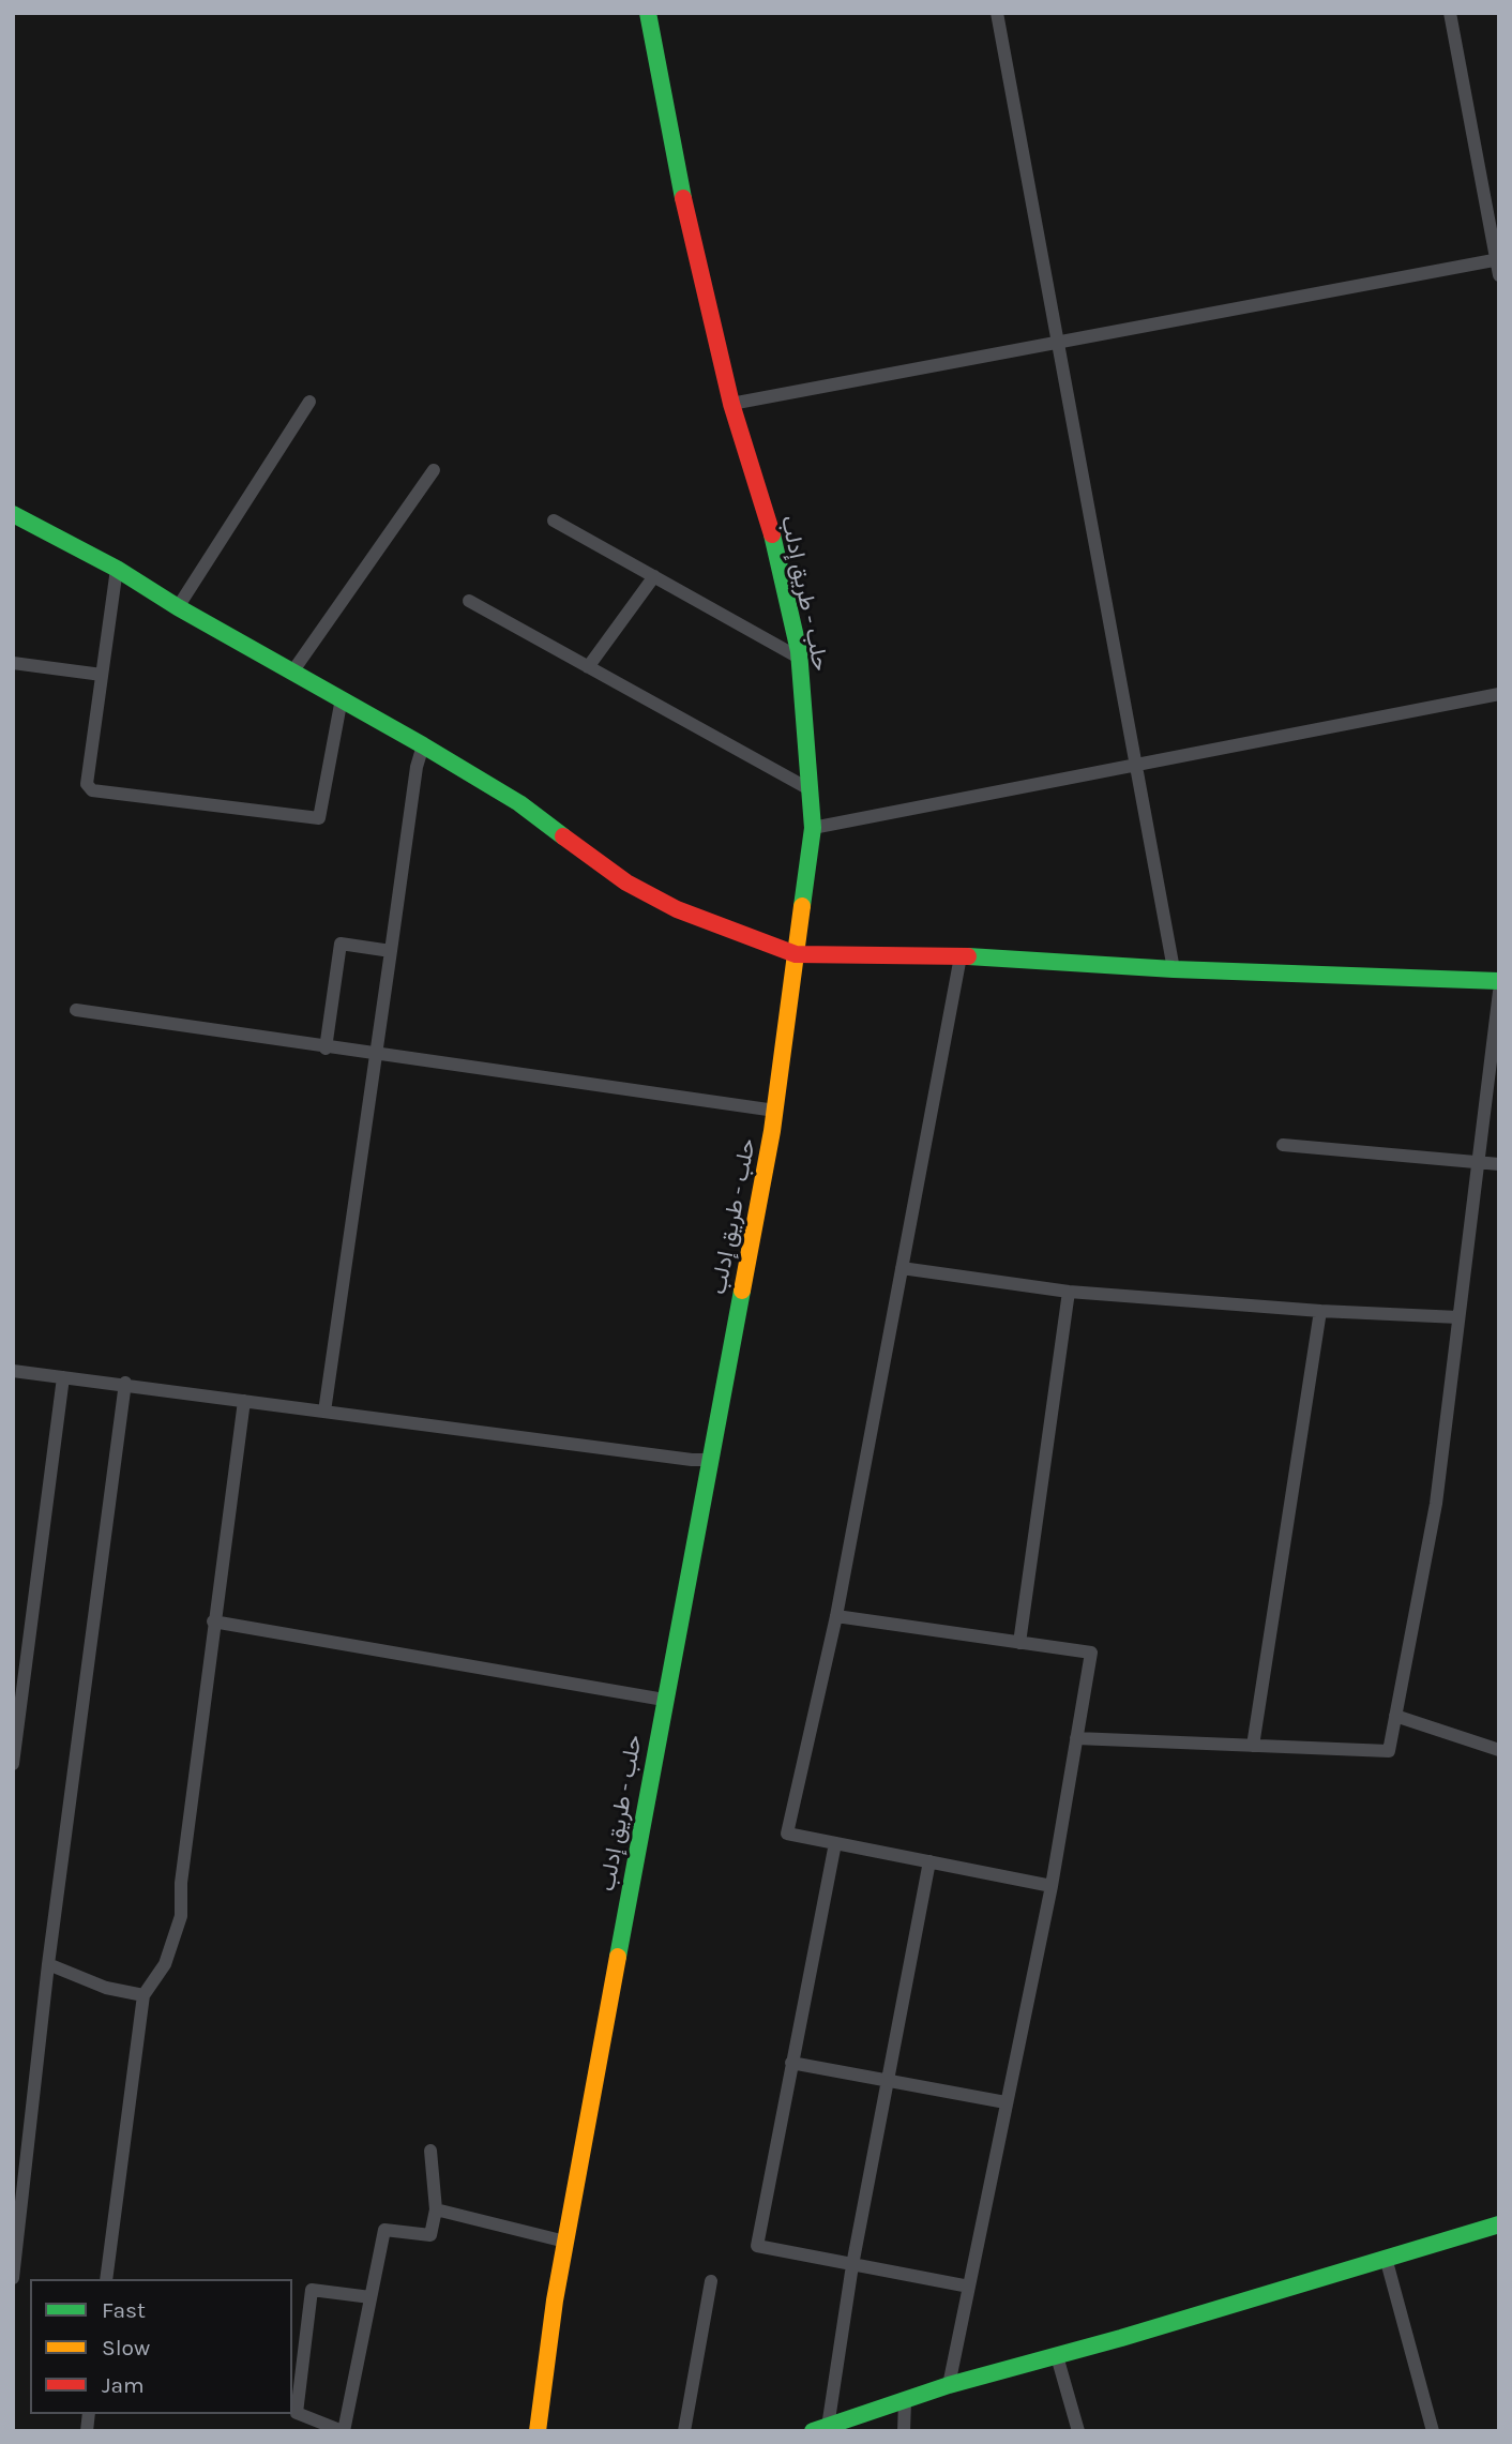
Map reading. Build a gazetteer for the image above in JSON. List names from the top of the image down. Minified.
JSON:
{"streets":{"main road":["حلب - طريق إدلب"]},"legend":["Fast","Slow","Jam"]}
